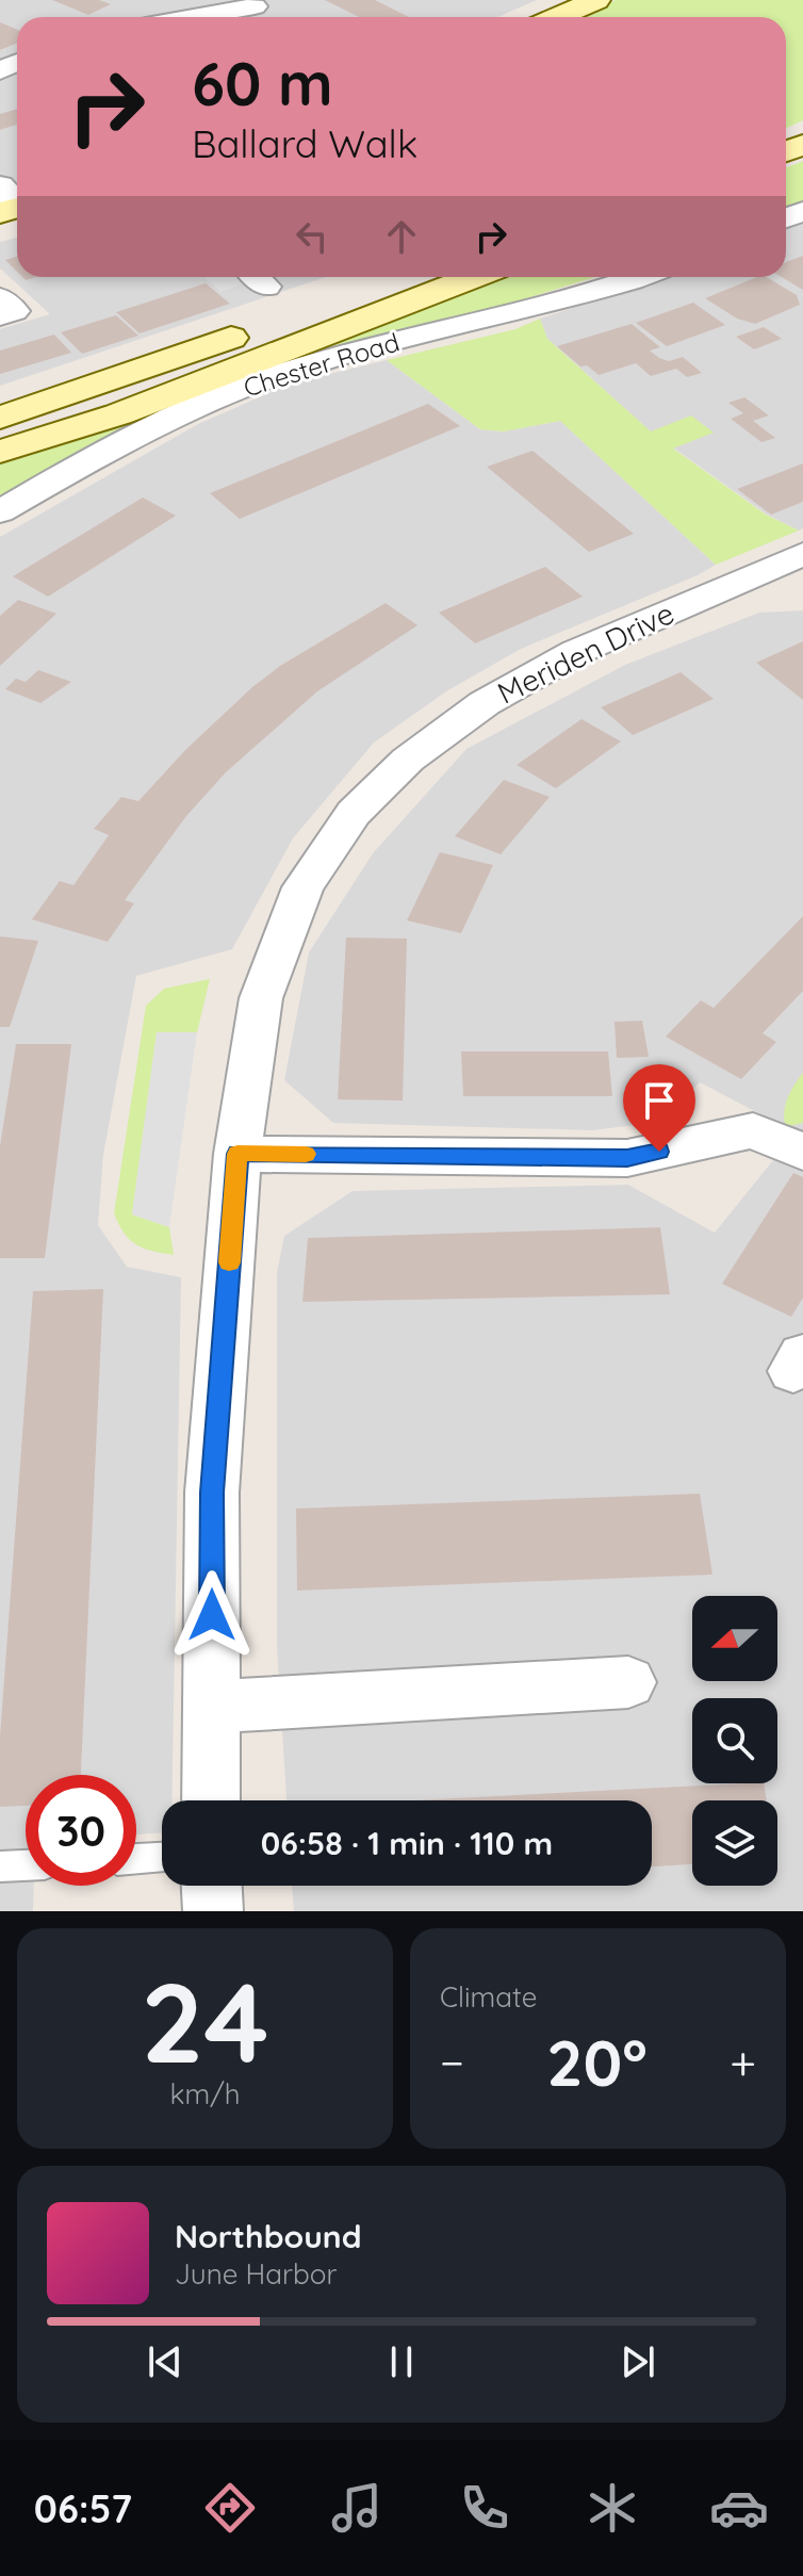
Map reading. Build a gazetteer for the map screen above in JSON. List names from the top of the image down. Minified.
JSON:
{"streets":{"main road":["Chester Road"],"street":["Meriden Drive"]},"north":"left","page":{"turn":["60 m","Ballard Walk"],"limit":"30","trip":"06:58 · 1 min · 110 m","tile":[["24","km/h"],"Climate"],"heat":["−","20°","+"],"song":["Northbound","June Harbor"],"tabs":"06:57"}}
